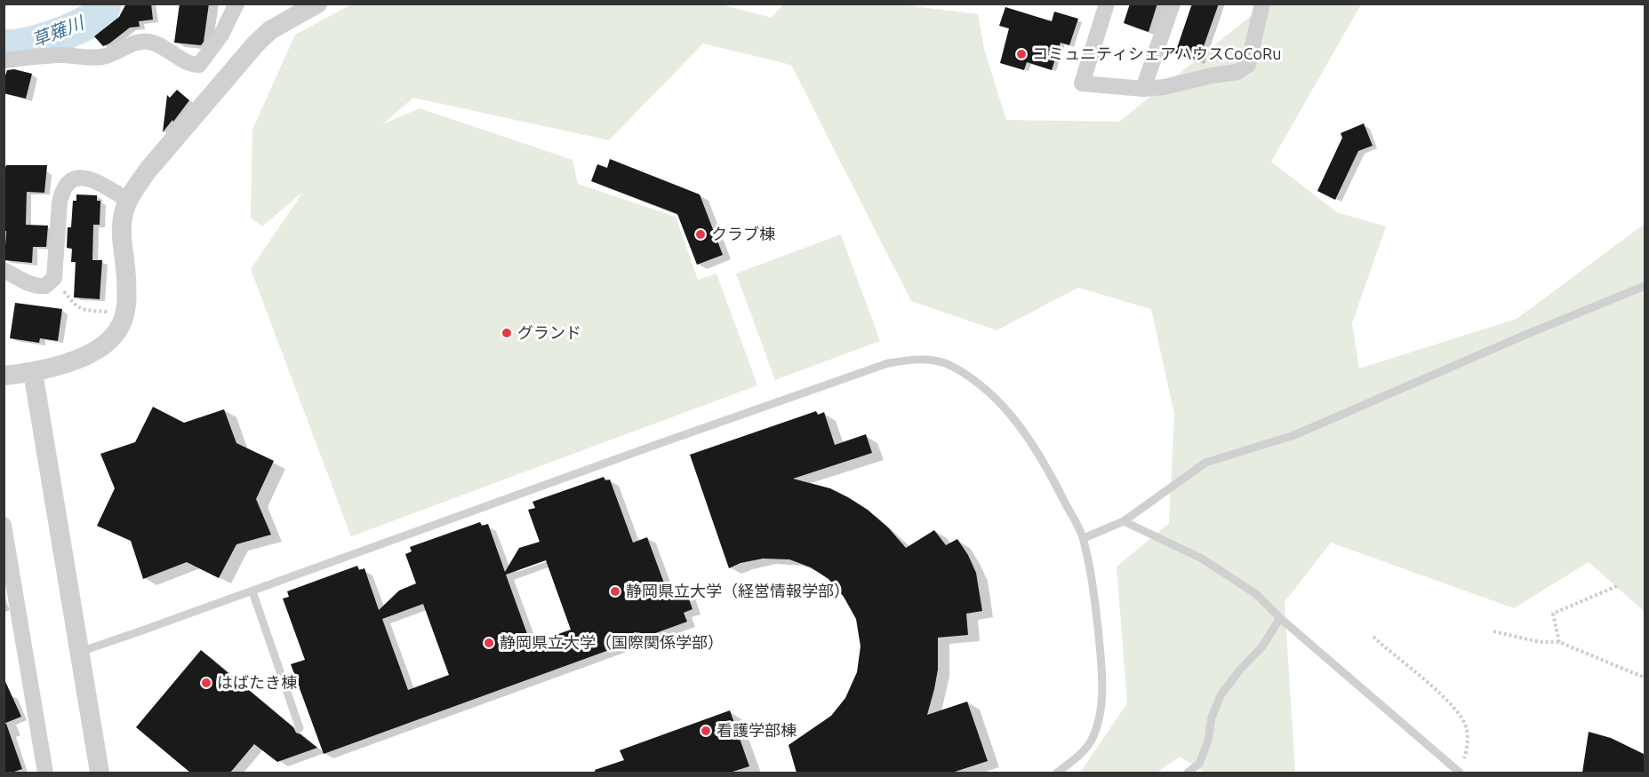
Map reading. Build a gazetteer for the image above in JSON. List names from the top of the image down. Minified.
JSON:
{"water":["草薙川"],"places":["コミュニティシェアハウスCoCoRu","クラブ棟","グランド","静岡県立大学（経営情報学部）","静岡県立大学（国際関係学部）","はばたき棟","看護学部棟"]}
